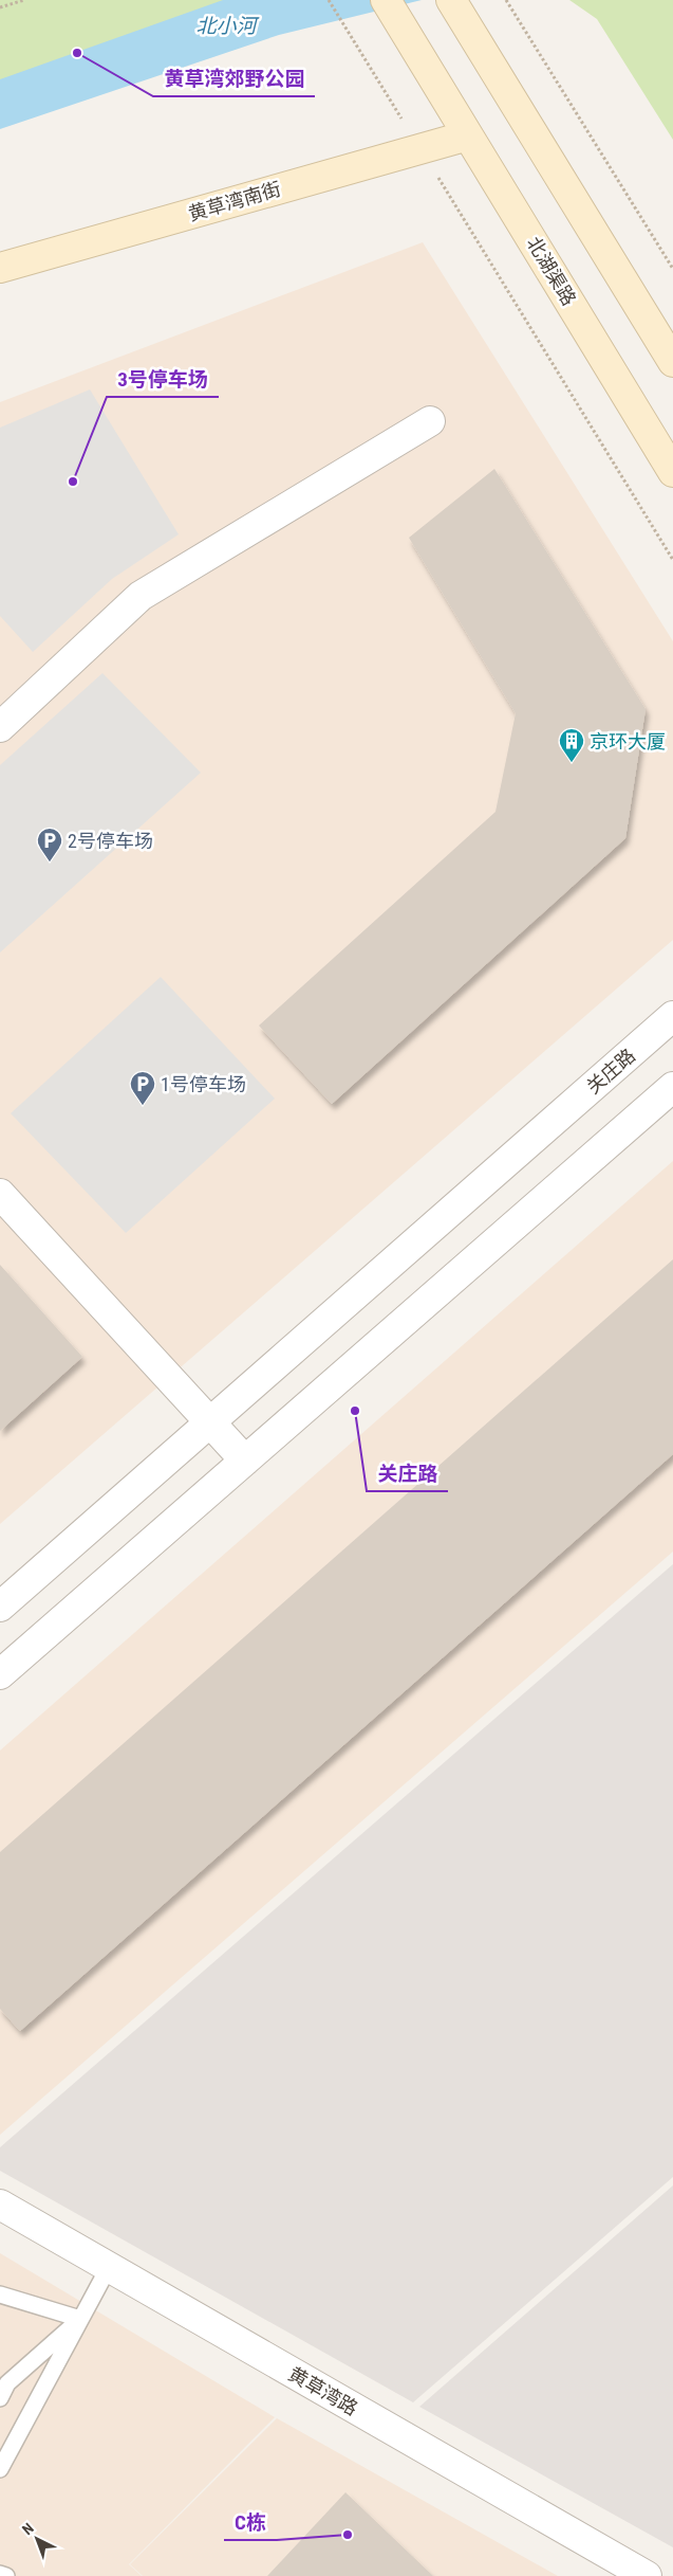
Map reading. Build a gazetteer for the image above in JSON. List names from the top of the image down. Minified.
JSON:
{"streets":{"main road":["黄草湾南街","北湖渠路"],"street":["关庄路","黄草湾路"]},"crossings":[["黄草湾南街","北湖渠路"]],"water":["北小河"],"places":{"other":["黄草湾郊野公园","3号停车场","关庄路","C栋"],"building":["京环大厦"],"parking":["2号停车场","1号停车场"]},"north":"top left"}
